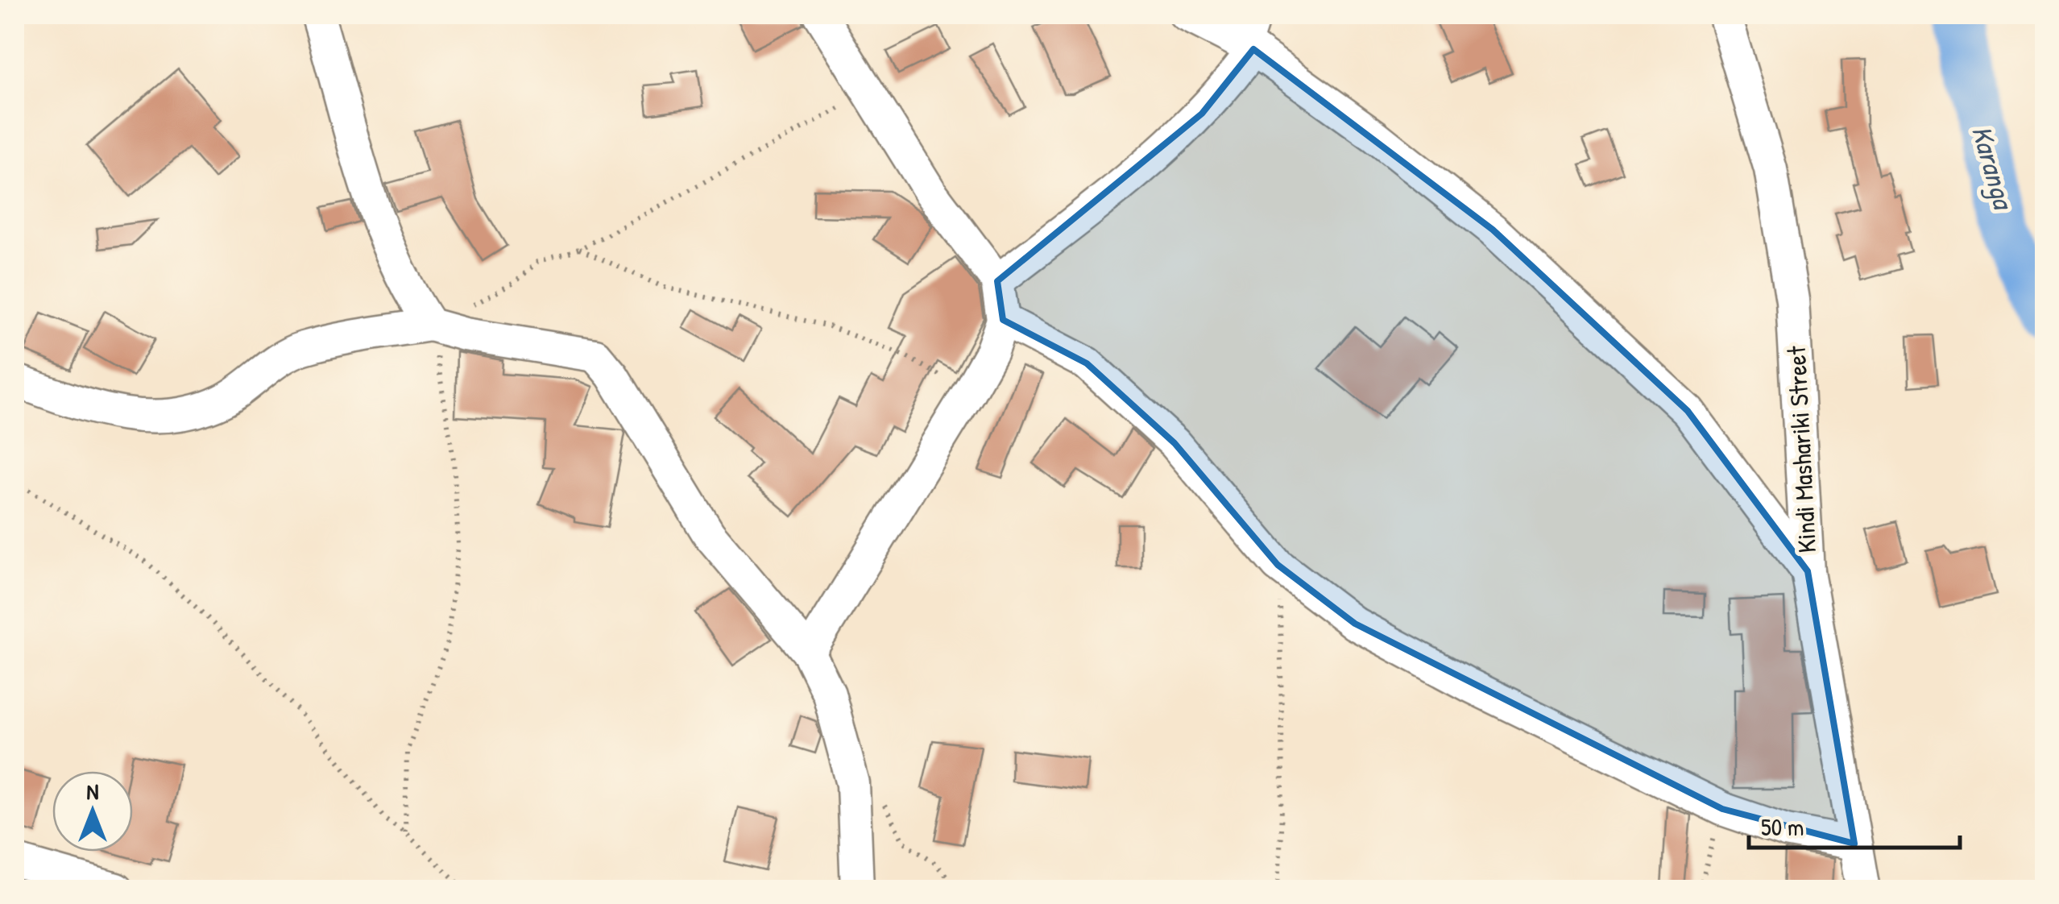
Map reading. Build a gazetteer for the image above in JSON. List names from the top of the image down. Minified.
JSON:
{"streets":{"street":["Kindi Mashariki Street"]},"water":["Karanga"],"scale_bar":"50 m","north":"top"}
